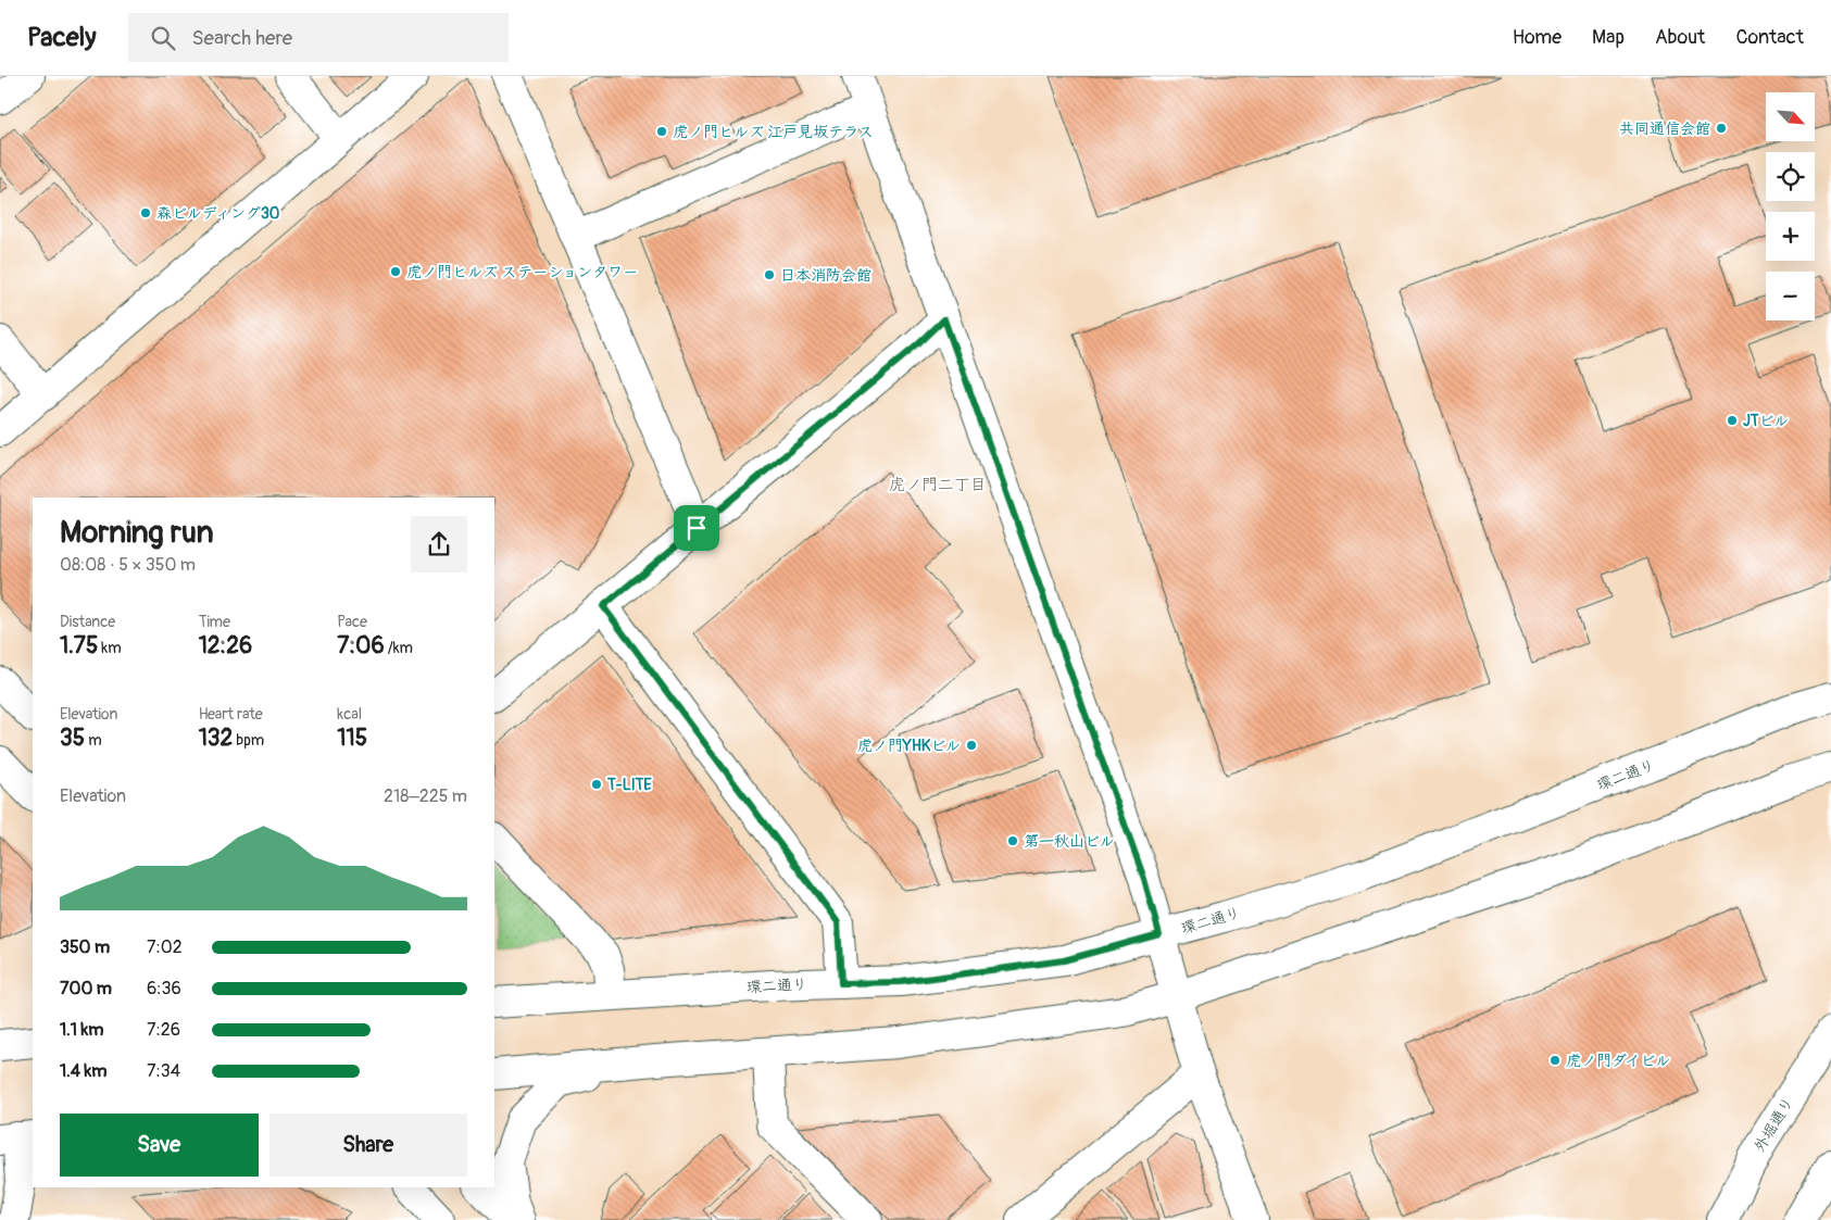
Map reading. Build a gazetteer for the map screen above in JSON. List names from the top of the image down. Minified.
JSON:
{"streets":{"main road":["環二通り","外堀通り"]},"districts":["虎ノ門二丁目"],"places":["共同通信会館","虎ノ門ヒルズ 江戸見坂テラス","森ビルディング30","虎ノ門ヒルズ ステーションタワー","日本消防会館","JTビル","虎ノ門YHKビル","T-LITE","第一秋山ビル","虎ノ門ダイビル"],"north":"bottom right","page":{"header":"Pacely","search":"Search here","nav":["Home","Map","About","Contact"],"map_buttons":["+","−"],"heading":["Morning run","08:08 · 5 × 350 m"],"stats":[["Distance","1.75 km"],["Time","12:26"],["Pace","7:06 /km"],["Elevation","35 m"],["Heart rate","132 bpm"],["kcal","115"]],"chart":["Elevation","218–225 m"],"list":[{"name":"350 m","note":"7:02"},{"name":"700 m","note":"6:36"},{"name":"1.1 km","note":"7:26"},{"name":"1.4 km","note":"7:34"}],"buttons":["Save","Share"]}}
